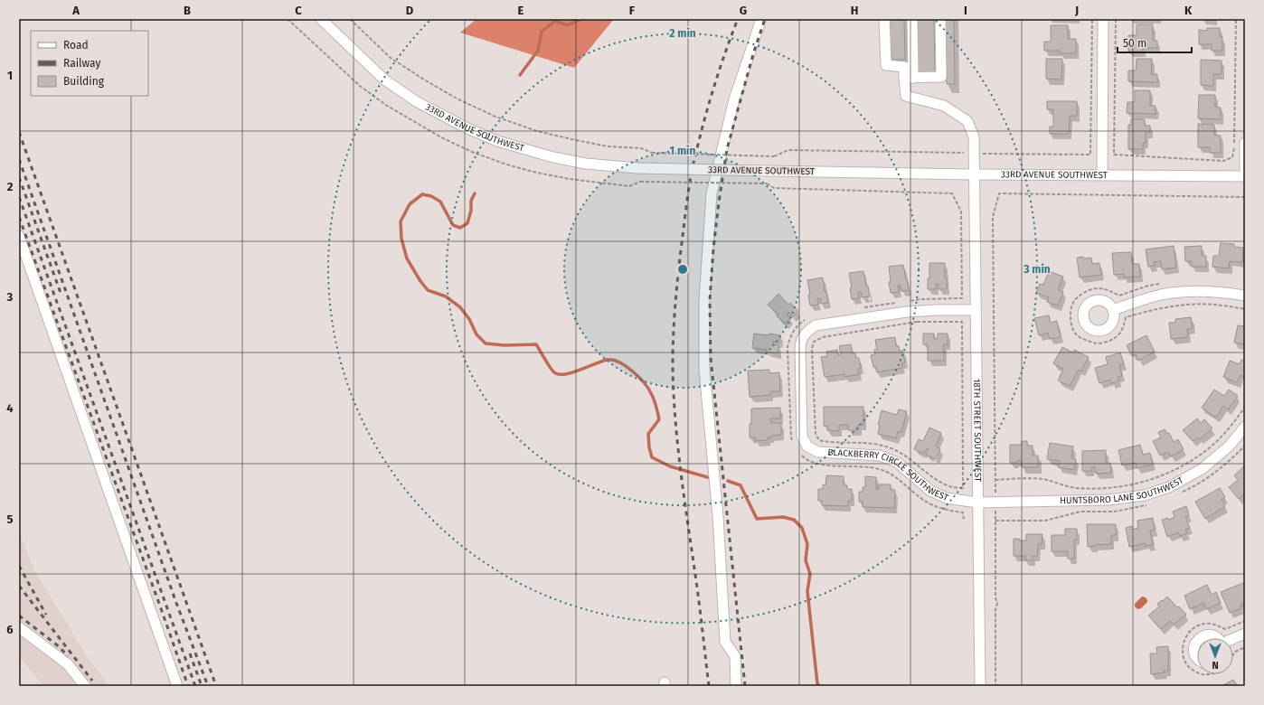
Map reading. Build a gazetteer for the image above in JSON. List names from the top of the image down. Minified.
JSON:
{"streets":{"street":["33RD AVENUE SOUTHWEST","18TH STREET SOUTHWEST","BLACKBERRY CIRCLE SOUTHWEST","HUNTSBORO LANE SOUTHWEST"]},"crossings":[["33RD AVENUE SOUTHWEST","18TH STREET SOUTHWEST"],["18TH STREET SOUTHWEST","BLACKBERRY CIRCLE SOUTHWEST"],["18TH STREET SOUTHWEST","HUNTSBORO LANE SOUTHWEST"],["BLACKBERRY CIRCLE SOUTHWEST","HUNTSBORO LANE SOUTHWEST"]],"legend":["Road","Railway","Building"],"scale_bar":"50 m","north":"bottom","grid":{"columns":["A","B","C","D","E","F","G","H","I","J","K"],"rows":["1","2","3","4","5","6"]},"rings":["2 min","1 min","3 min"]}
